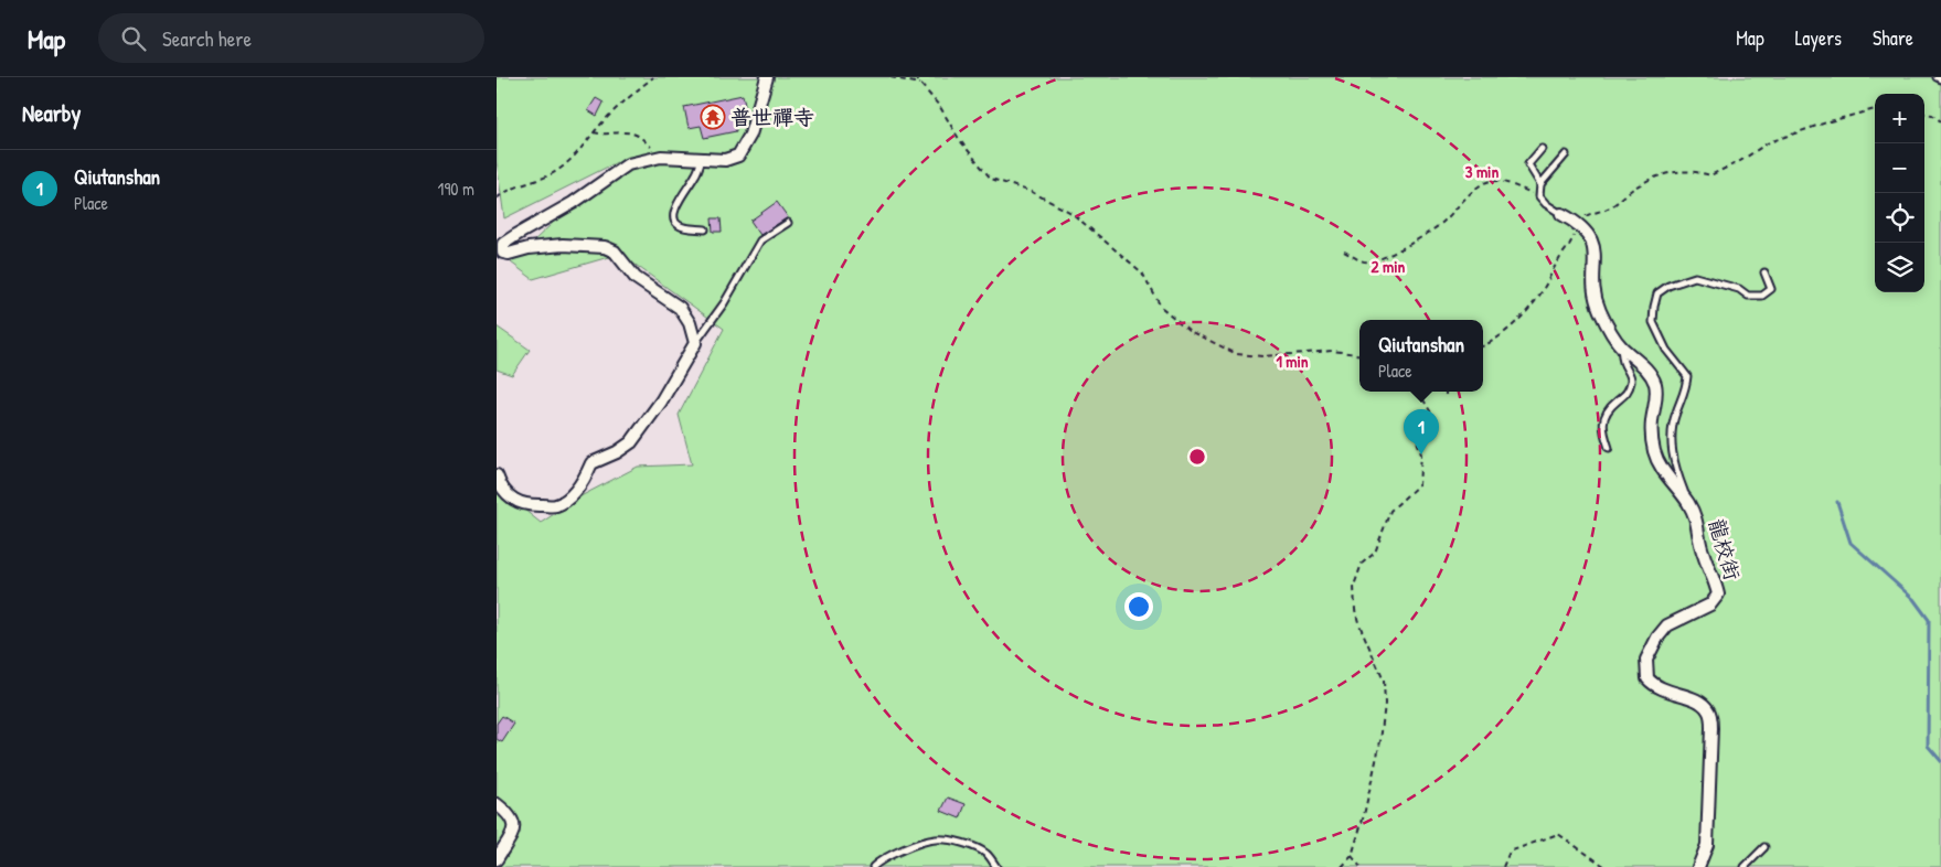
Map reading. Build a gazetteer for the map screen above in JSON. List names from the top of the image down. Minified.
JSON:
{"streets":{"street":["龍校街"]},"places":{"temple":["普世禪寺"]},"page":{"header":"Map","search":"Search here","nav":["Map","Layers","Share"],"heading":"Nearby","map_buttons":["+","−"],"list":[{"mark":"1","name":"Qiutanshan","note":"Place","value":"190 m"}],"popup":["Qiutanshan","Place"],"pins":"1"},"rings":["3 min","2 min","1 min"]}
